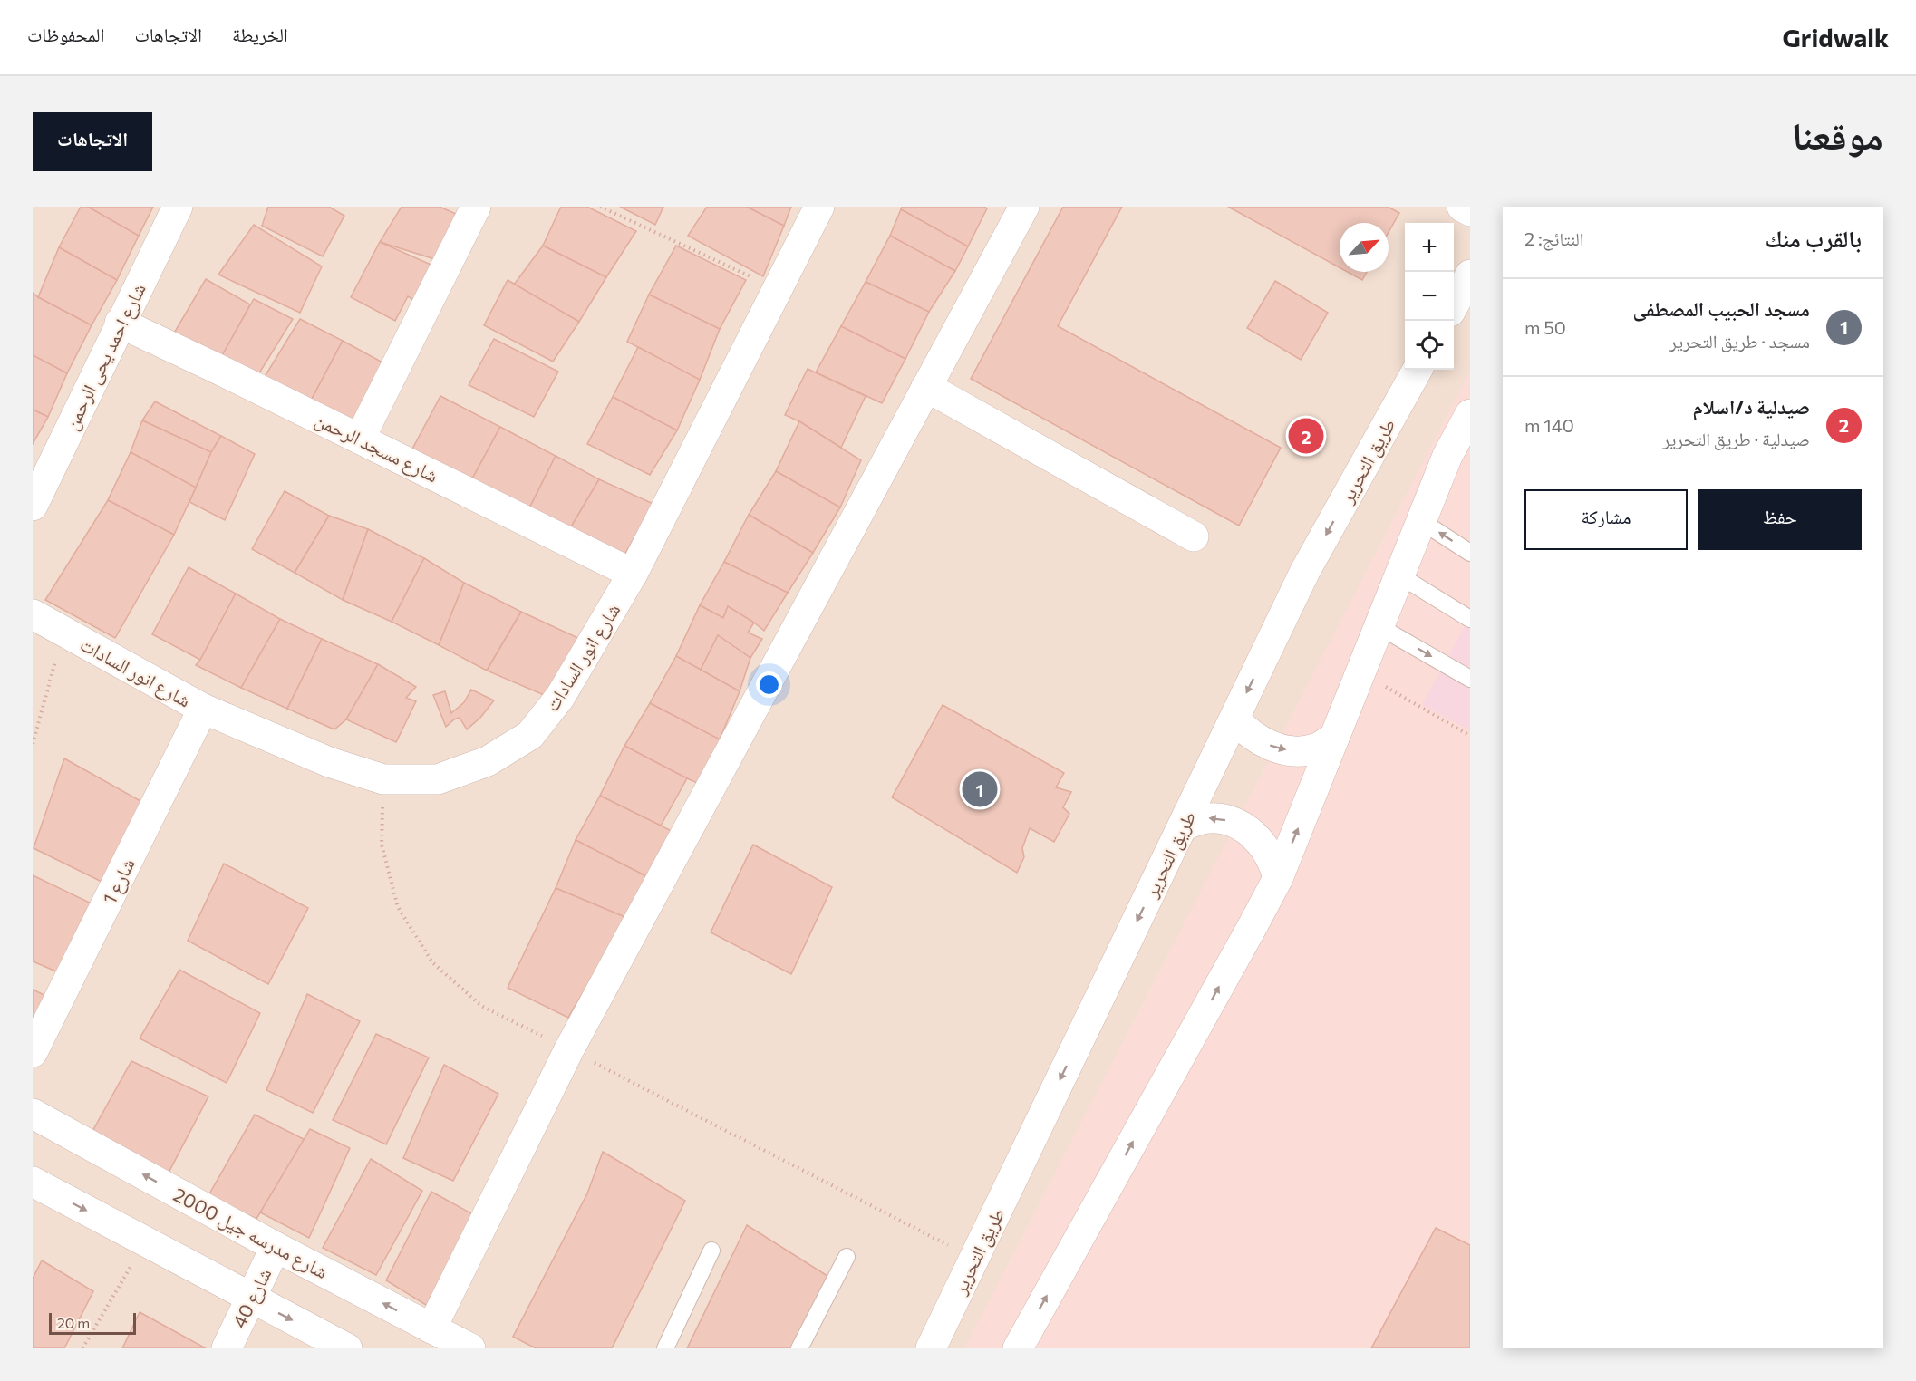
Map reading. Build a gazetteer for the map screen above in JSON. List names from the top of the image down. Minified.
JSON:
{"streets":{"street":["شارع احمد يحى الرحمن","شارع مسجد الرحمن","طريق التحرير","شارع انور السادات","شارع 1","شارع مدرسه جيل 2000","شارع 40"]},"crossings":[["شارع احمد يحى الرحمن","شارع مسجد الرحمن"],["شارع مسجد الرحمن","شارع انور السادات"],["شارع انور السادات","شارع 1"],["شارع مدرسه جيل 2000","شارع 40"]],"scale_bar":"20 m","north":"top right","page":{"header":"Gridwalk","nav":["الخريطة","الاتجاهات","المحفوظات"],"title":"موقعنا","buttons":["الاتجاهات",["حفظ","مشاركة"]],"heading":["بالقرب منك","النتائج: 2"],"map_buttons":["+","−"],"list":[{"mark":"1","name":"مسجد الحبيب المصطفى","note":"مسجد · طريق التحرير","value":"50 m"},{"mark":"2","name":"صيدلية د/اسلام","note":"صيدلية · طريق التحرير","value":"140 m"}],"pins":["2","1"],"scale":"20 m"}}
